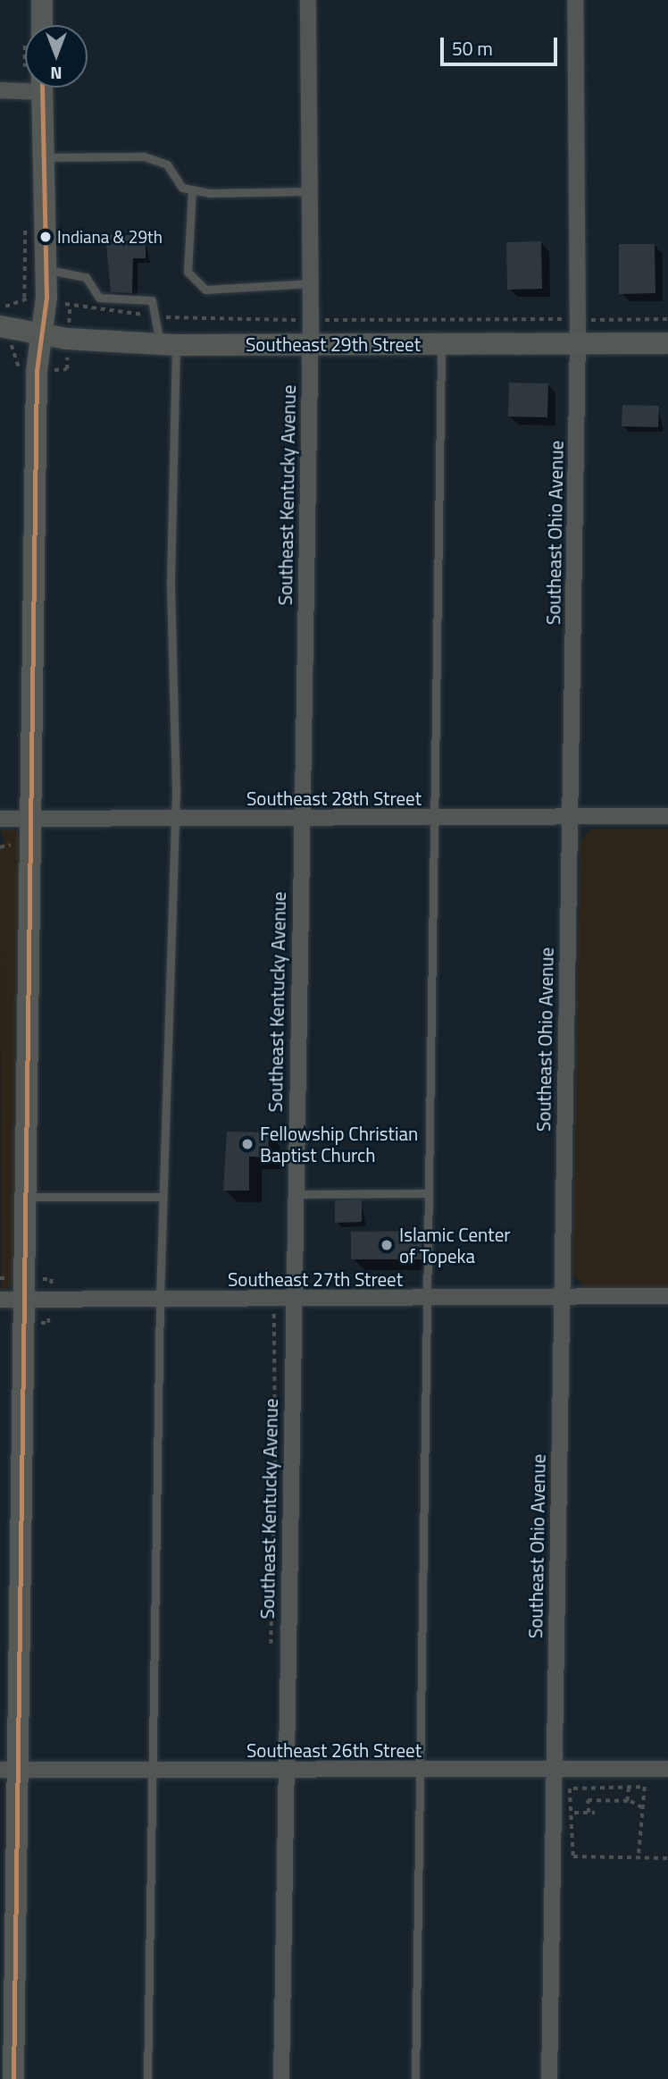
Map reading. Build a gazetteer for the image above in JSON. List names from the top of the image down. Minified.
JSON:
{"streets":{"street":["Southeast 29th Street","Southeast Kentucky Avenue","Southeast Ohio Avenue","Southeast 28th Street","Southeast 27th Street","Southeast 26th Street"]},"crossings":[["Southeast 29th Street","Southeast Kentucky Avenue"],["Southeast 29th Street","Southeast Ohio Avenue"],["Southeast Kentucky Avenue","Southeast 28th Street"],["Southeast Kentucky Avenue","Southeast 27th Street"],["Southeast Kentucky Avenue","Southeast 26th Street"],["Southeast Ohio Avenue","Southeast 28th Street"],["Southeast Ohio Avenue","Southeast 27th Street"],["Southeast Ohio Avenue","Southeast 26th Street"]],"places":["Indiana & 29th","Fellowship Christian Baptist Church","Islamic Center of Topeka"],"scale_bar":"50 m","north":"bottom"}
